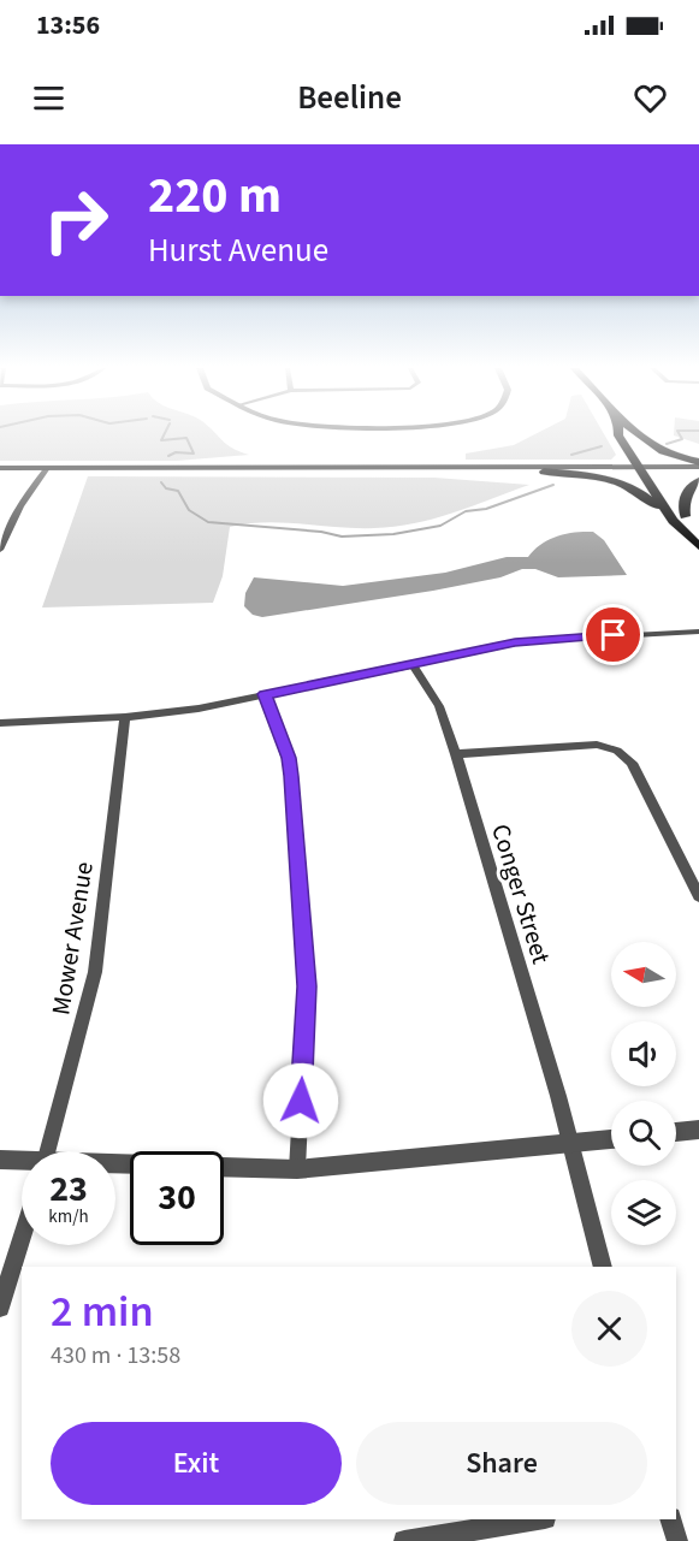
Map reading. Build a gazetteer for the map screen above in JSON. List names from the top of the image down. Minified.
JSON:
{"streets":{"street":["Conger Street","Mower Avenue"]},"north":"left","page":{"status":"13:56","header":"Beeline","turn":["220 m","Hurst Avenue"],"speed":"23 km/h","limit":"30","heading":["2 min","430 m · 13:58"],"buttons":["Exit","Share"]}}
